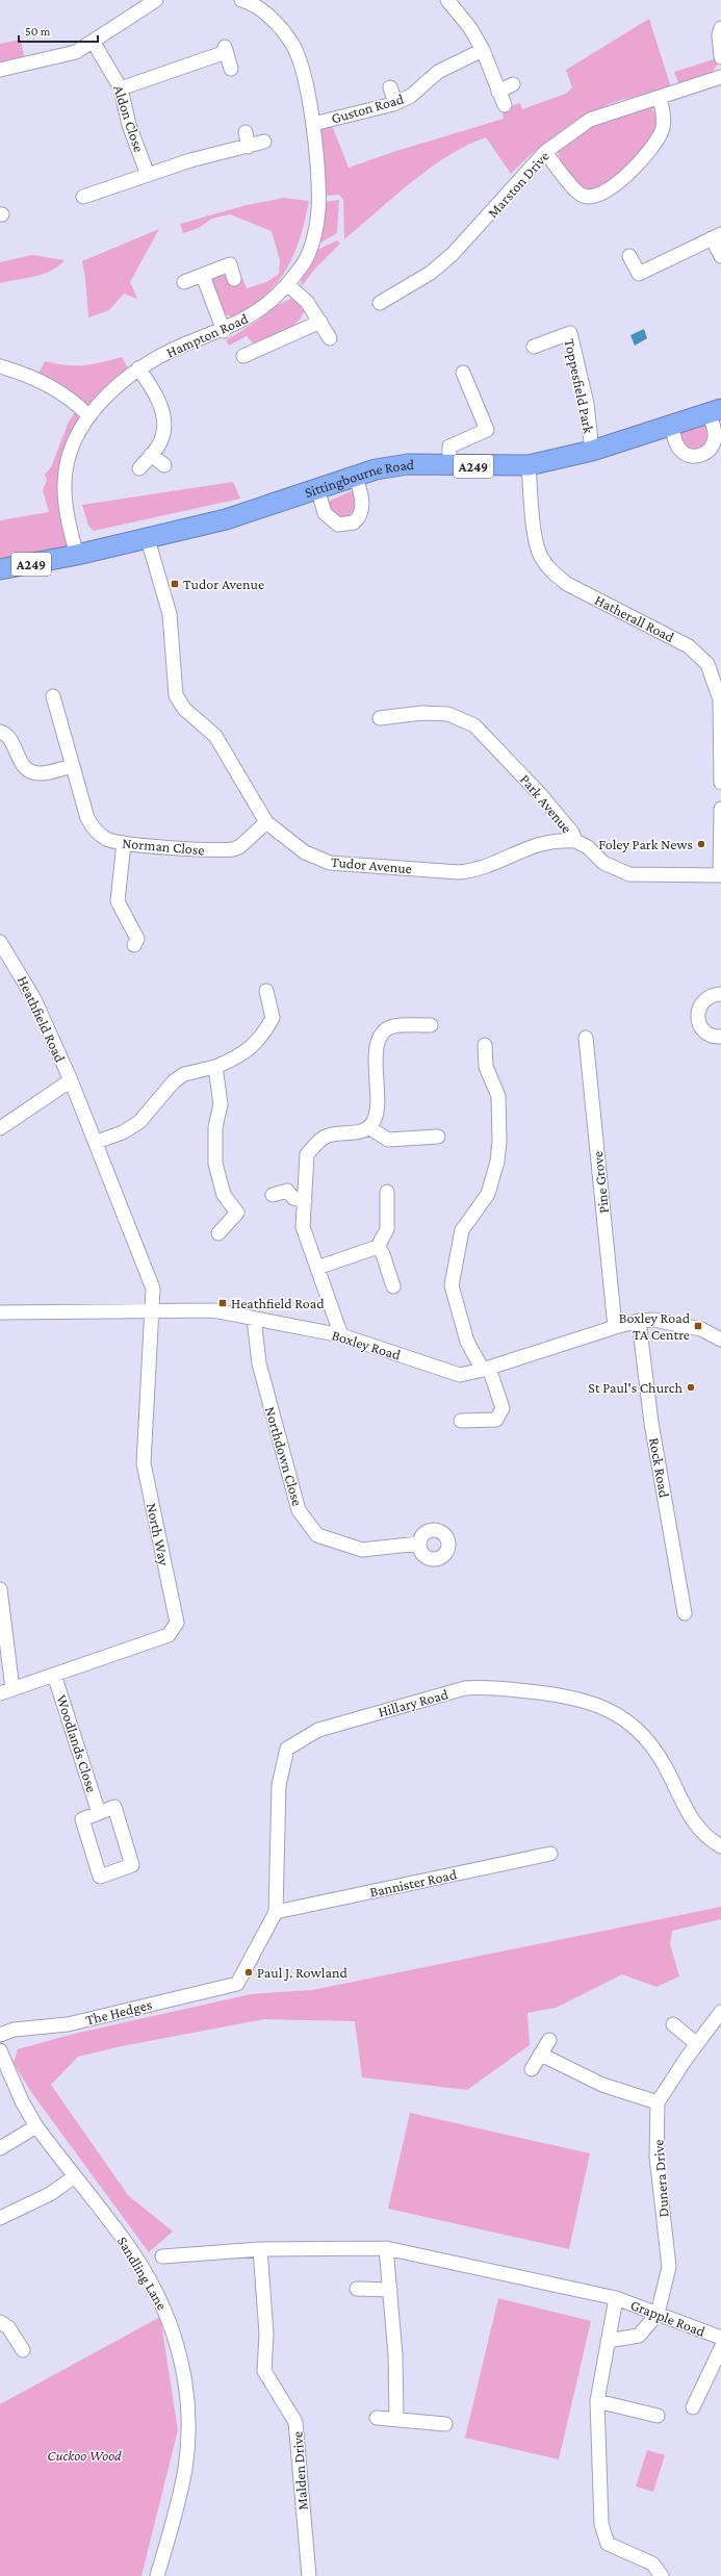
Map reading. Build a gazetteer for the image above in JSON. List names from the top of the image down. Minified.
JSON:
{"streets":{"highway":["A249","Sittingbourne Road"],"street":["Guston Road","Aldon Close","Marston Drive","Hampton Road","Toppesfield Park","Hatherall Road","Park Avenue","Norman Close","Tudor Avenue","Heathfield Road","Pine Grove","Boxley Road","Northdown Close","Rock Road","North Way","Hillary Road","Woodlands Close","Bannister Road","The Hedges","Dunera Drive","Sandling Lane","Grapple Road","Malden Drive"]},"crossings":[["Guston Road","Hampton Road"],["Hampton Road","Sittingbourne Road"],["Toppesfield Park","Sittingbourne Road"],["Sittingbourne Road","Hatherall Road"],["Sittingbourne Road","Tudor Avenue"],["Park Avenue","Tudor Avenue"],["Norman Close","Tudor Avenue"],["Heathfield Road","Boxley Road"],["Heathfield Road","North Way"],["Pine Grove","Boxley Road"],["Boxley Road","Northdown Close"],["Boxley Road","Rock Road"],["Boxley Road","North Way"],["North Way","Woodlands Close"],["Hillary Road","Bannister Road"],["Hillary Road","The Hedges"],["Dunera Drive","Grapple Road"],["Grapple Road","Malden Drive"]],"parks":["Cuckoo Wood"],"places":{"transit":["Tudor Avenue","Heathfield Road","Boxley Road TA Centre"],"other":["Foley Park News","St Paul's Church","Paul J. Rowland"]},"scale_bar":"50 m"}
